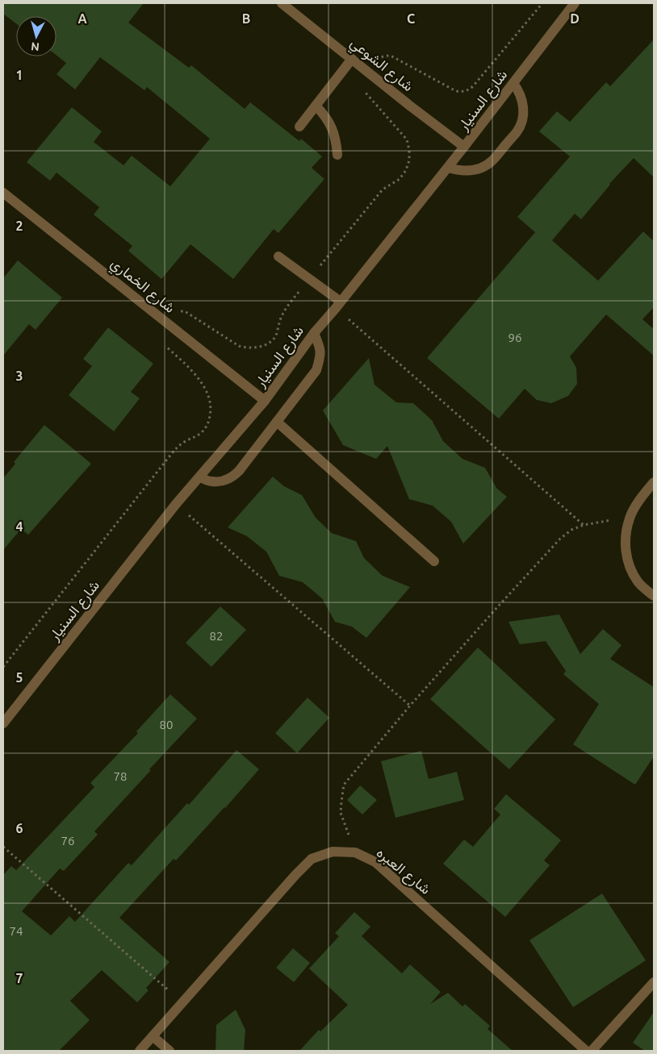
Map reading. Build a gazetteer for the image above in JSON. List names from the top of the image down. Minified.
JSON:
{"streets":{"street":["شارع الشوعي","شارع السنيار","شارع الخماري","شارع العبره"]},"crossings":[["شارع الشوعي","شارع السنيار"],["شارع السنيار","شارع الخماري"]],"house_numbers":["96","82","80","78","76","74"],"north":"bottom","grid":{"columns":["A","B","C","D"],"rows":["1","2","3","4","5","6","7"]}}
